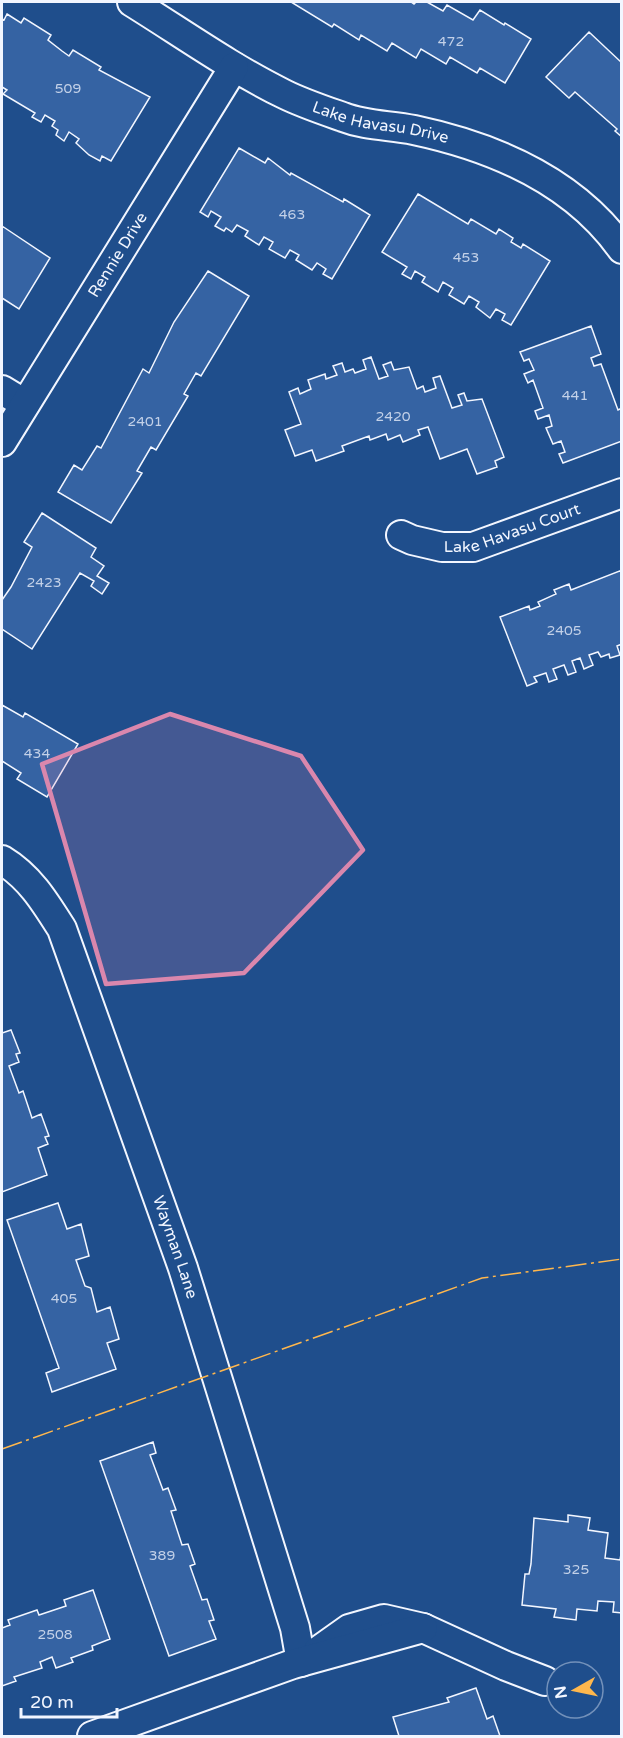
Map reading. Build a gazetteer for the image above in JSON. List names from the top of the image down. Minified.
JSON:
{"streets":{"street":["Lake Havasu Drive","Rennie Drive","Lake Havasu Court","Wayman Lane"]},"crossings":[["Lake Havasu Drive","Rennie Drive"]],"house_numbers":["472","509","463","453","441","2420","2401","2423","2405","434","405","389","325","2508"],"scale_bar":"20 m","north":"left"}
